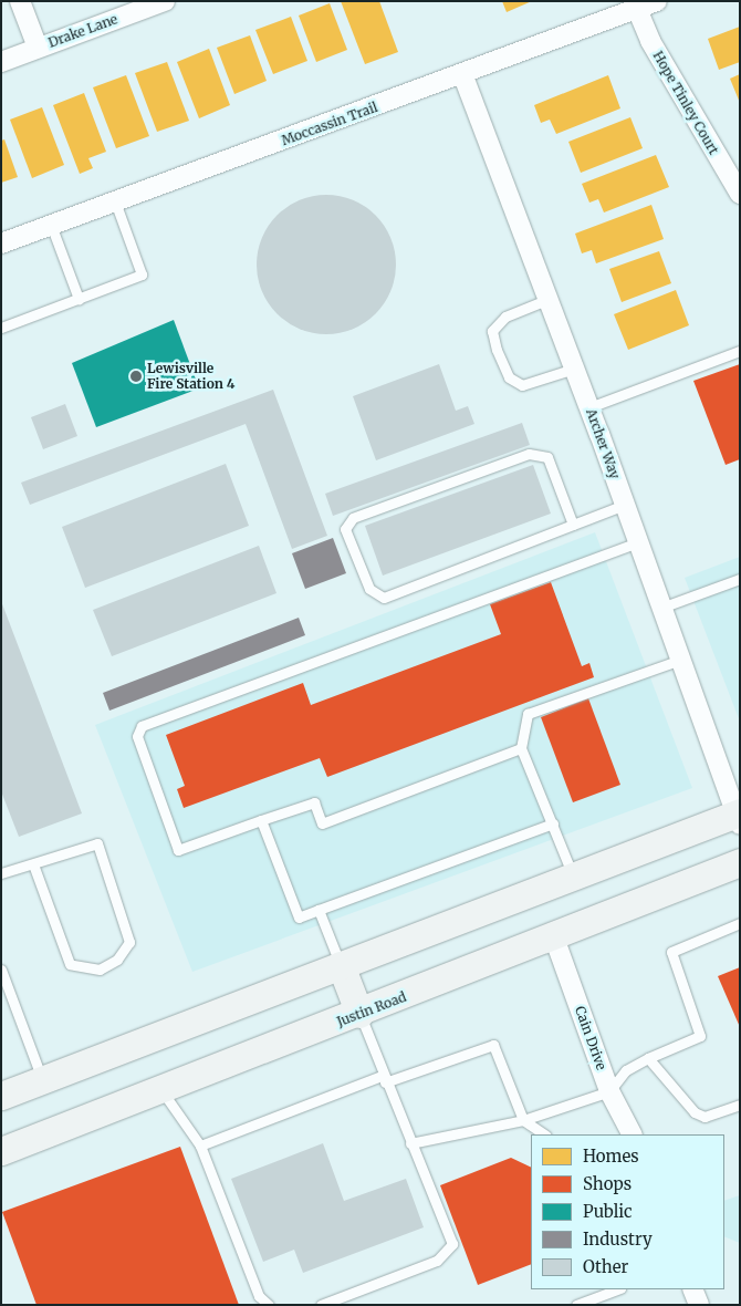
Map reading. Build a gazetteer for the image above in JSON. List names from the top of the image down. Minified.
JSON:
{"streets":{"main road":["Justin Road"],"street":["Drake Lane","Hope Tinley Court","Moccassin Trail","Archer Way","Cain Drive"]},"crossings":[["Hope Tinley Court","Moccassin Trail"],["Moccassin Trail","Archer Way"],["Justin Road","Cain Drive"]],"places":["Lewisville Fire Station 4"],"legend":["Homes","Shops","Public","Industry","Other"]}
